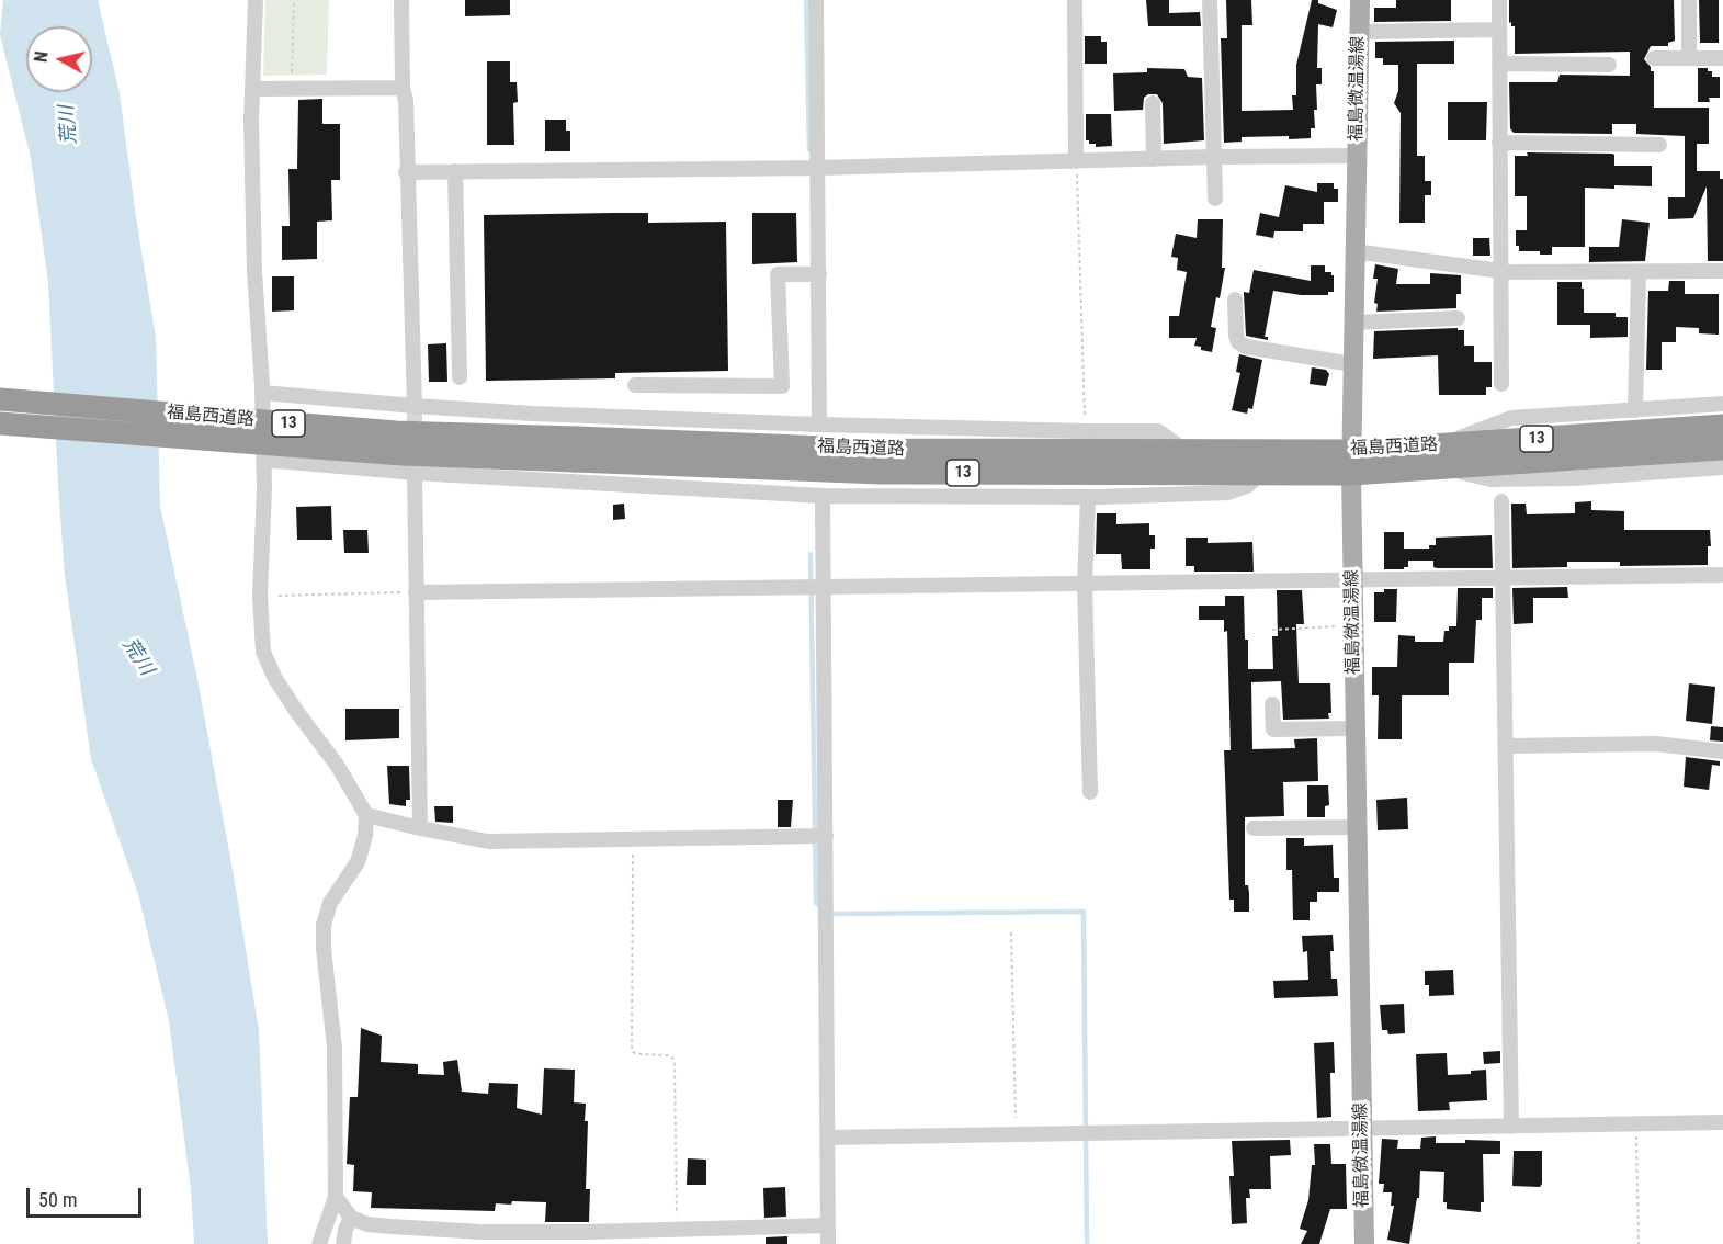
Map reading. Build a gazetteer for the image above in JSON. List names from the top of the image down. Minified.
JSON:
{"streets":{"highway":["福島西道路","13"],"main road":["福島微温湯線"]},"crossings":[["福島微温湯線","福島西道路"]],"water":["荒川"],"scale_bar":"50 m","north":"left"}
